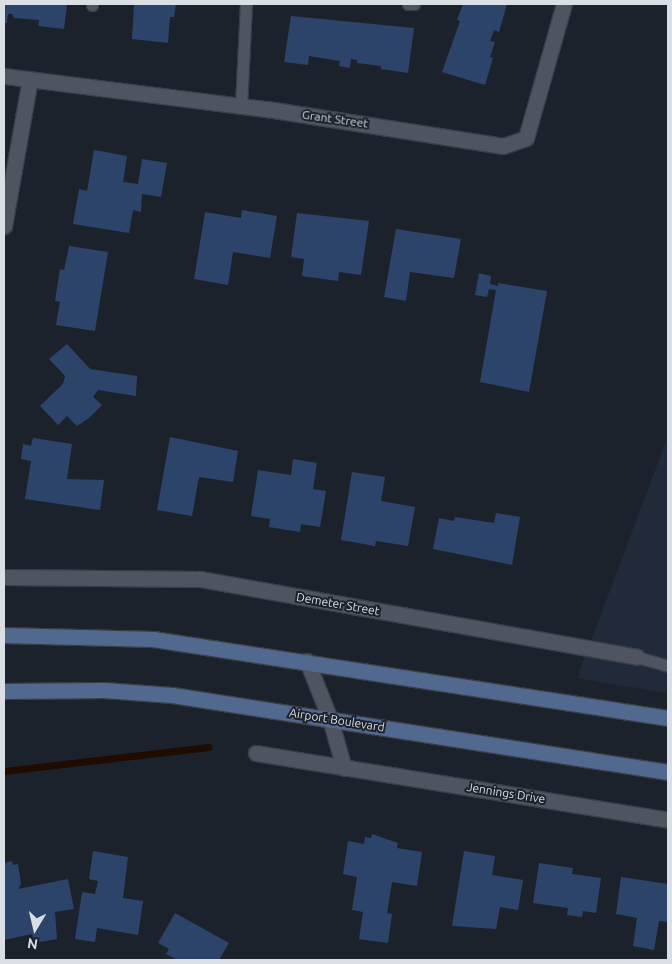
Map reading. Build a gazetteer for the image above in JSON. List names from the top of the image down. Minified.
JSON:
{"streets":{"main road":["Airport Boulevard"],"street":["Grant Street","Demeter Street","Jennings Drive"]},"north":"bottom"}
